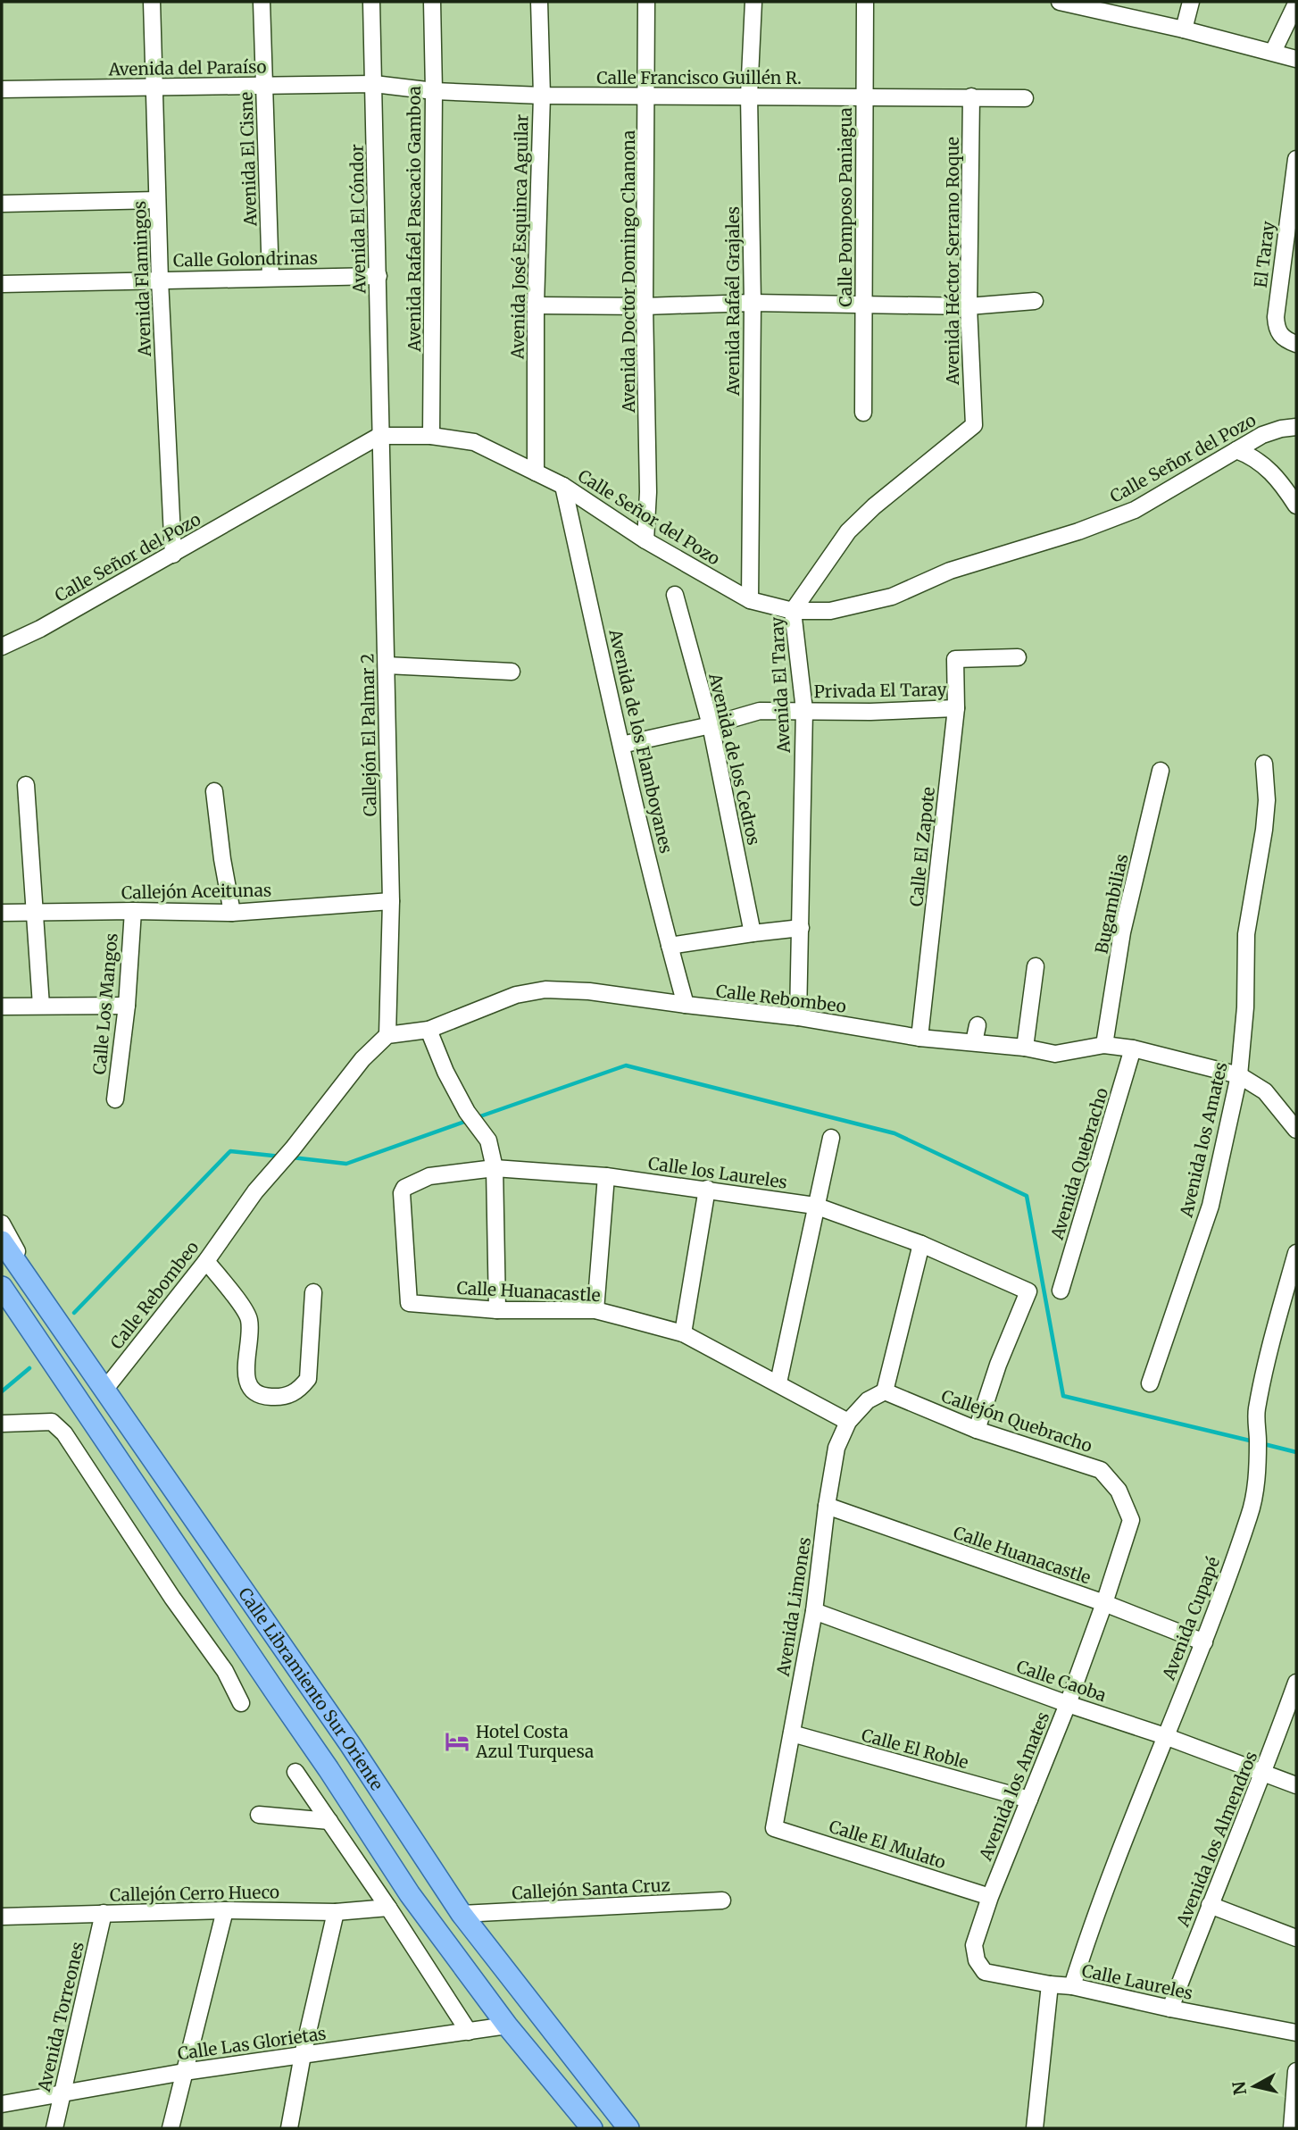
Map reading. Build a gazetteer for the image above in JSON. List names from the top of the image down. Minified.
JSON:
{"streets":{"main road":["Calle Libramiento Sur Oriente"],"street":["Avenida del Paraíso","Calle Francisco Guillén R.","Avenida El Cisne","Calle Pomposo Paniagua","Avenida El Cóndor","Avenida Rafaél Pascacio Gamboa","Avenida José Esquinca Aguilar","El Taray","Calle Golondrinas","Avenida Héctor Serrano Roque","Avenida Doctor Domingo Chanona","Avenida Flamingos","Avenida Rafaél Grajales","Calle Señor del Pozo","Avenida El Taray","Privada El Taray","Callejón El Palmar 2","Avenida de los Flamboyanes","Avenida de los Cedros","Calle El Zapote","Callejón Aceitunas","Bugambilias","Calle Rebombeo","Calle Los Mangos","Avenida los Amates","Avenida Quebracho","Calle los Laureles","Calle Huanacastle","Callejón Quebracho","Avenida Limones","Avenida Cupapé","Calle Caoba","Calle El Roble","Avenida los Almendros","Calle El Mulato","Callejón Santa Cruz","Callejón Cerro Hueco","Calle Laureles","Avenida Torreones","Calle Las Glorietas"]},"crossings":[["Avenida del Paraíso","Calle Francisco Guillén R."],["Avenida del Paraíso","Avenida El Cisne"],["Avenida del Paraíso","Avenida El Cóndor"],["Avenida del Paraíso","Avenida Flamingos"],["Calle Francisco Guillén R.","Calle Pomposo Paniagua"],["Calle Francisco Guillén R.","Avenida El Cóndor"],["Calle Francisco Guillén R.","Avenida Rafaél Pascacio Gamboa"],["Calle Francisco Guillén R.","Avenida José Esquinca Aguilar"],["Calle Francisco Guillén R.","Avenida Héctor Serrano Roque"],["Calle Francisco Guillén R.","Avenida Doctor Domingo Chanona"],["Calle Francisco Guillén R.","Avenida Rafaél Grajales"],["Avenida El Cisne","Calle Golondrinas"],["Avenida El Cóndor","Calle Golondrinas"],["Avenida El Cóndor","Calle Señor del Pozo"],["Avenida El Cóndor","Callejón El Palmar 2"],["Avenida Rafaél Pascacio Gamboa","Calle Señor del Pozo"],["Avenida José Esquinca Aguilar","Calle Señor del Pozo"],["Calle Golondrinas","Avenida Flamingos"],["Avenida Héctor Serrano Roque","Avenida El Taray"],["Avenida Doctor Domingo Chanona","Calle Señor del Pozo"],["Avenida Flamingos","Calle Señor del Pozo"],["Avenida Rafaél Grajales","Calle Señor del Pozo"],["Calle Señor del Pozo","Avenida El Taray"],["Calle Señor del Pozo","Callejón El Palmar 2"],["Calle Señor del Pozo","Avenida de los Flamboyanes"],["Avenida El Taray","Privada El Taray"],["Avenida El Taray","Calle Rebombeo"],["Privada El Taray","Avenida de los Flamboyanes"],["Privada El Taray","Avenida de los Cedros"],["Privada El Taray","Calle El Zapote"],["Callejón El Palmar 2","Callejón Aceitunas"],["Callejón El Palmar 2","Calle Rebombeo"],["Avenida de los Flamboyanes","Calle Rebombeo"],["Calle El Zapote","Calle Rebombeo"],["Callejón Aceitunas","Calle Los Mangos"],["Bugambilias","Calle Rebombeo"],["Calle Rebombeo","Avenida los Amates"],["Calle Rebombeo","Avenida Quebracho"],["Calle Rebombeo","Calle Libramiento Sur Oriente"],["Avenida los Amates","Calle Huanacastle"],["Avenida los Amates","Callejón Quebracho"],["Avenida los Amates","Calle Caoba"],["Avenida los Amates","Calle El Roble"],["Avenida los Amates","Calle El Mulato"],["Avenida los Amates","Calle Laureles"],["Calle los Laureles","Calle Huanacastle"],["Calle los Laureles","Callejón Quebracho"],["Calle Huanacastle","Avenida Limones"],["Calle Huanacastle","Avenida Cupapé"],["Callejón Quebracho","Avenida Limones"],["Avenida Limones","Calle Caoba"],["Avenida Limones","Calle El Roble"],["Avenida Limones","Calle El Mulato"],["Avenida Cupapé","Calle Caoba"],["Avenida Cupapé","Calle Laureles"],["Calle Caoba","Avenida los Almendros"],["Calle Libramiento Sur Oriente","Callejón Santa Cruz"],["Calle Libramiento Sur Oriente","Calle Las Glorietas"],["Avenida los Almendros","Calle Laureles"],["Callejón Cerro Hueco","Avenida Torreones"],["Avenida Torreones","Calle Las Glorietas"]],"places":{"hotel":["Hotel Costa Azul Turquesa"]},"north":"left"}
